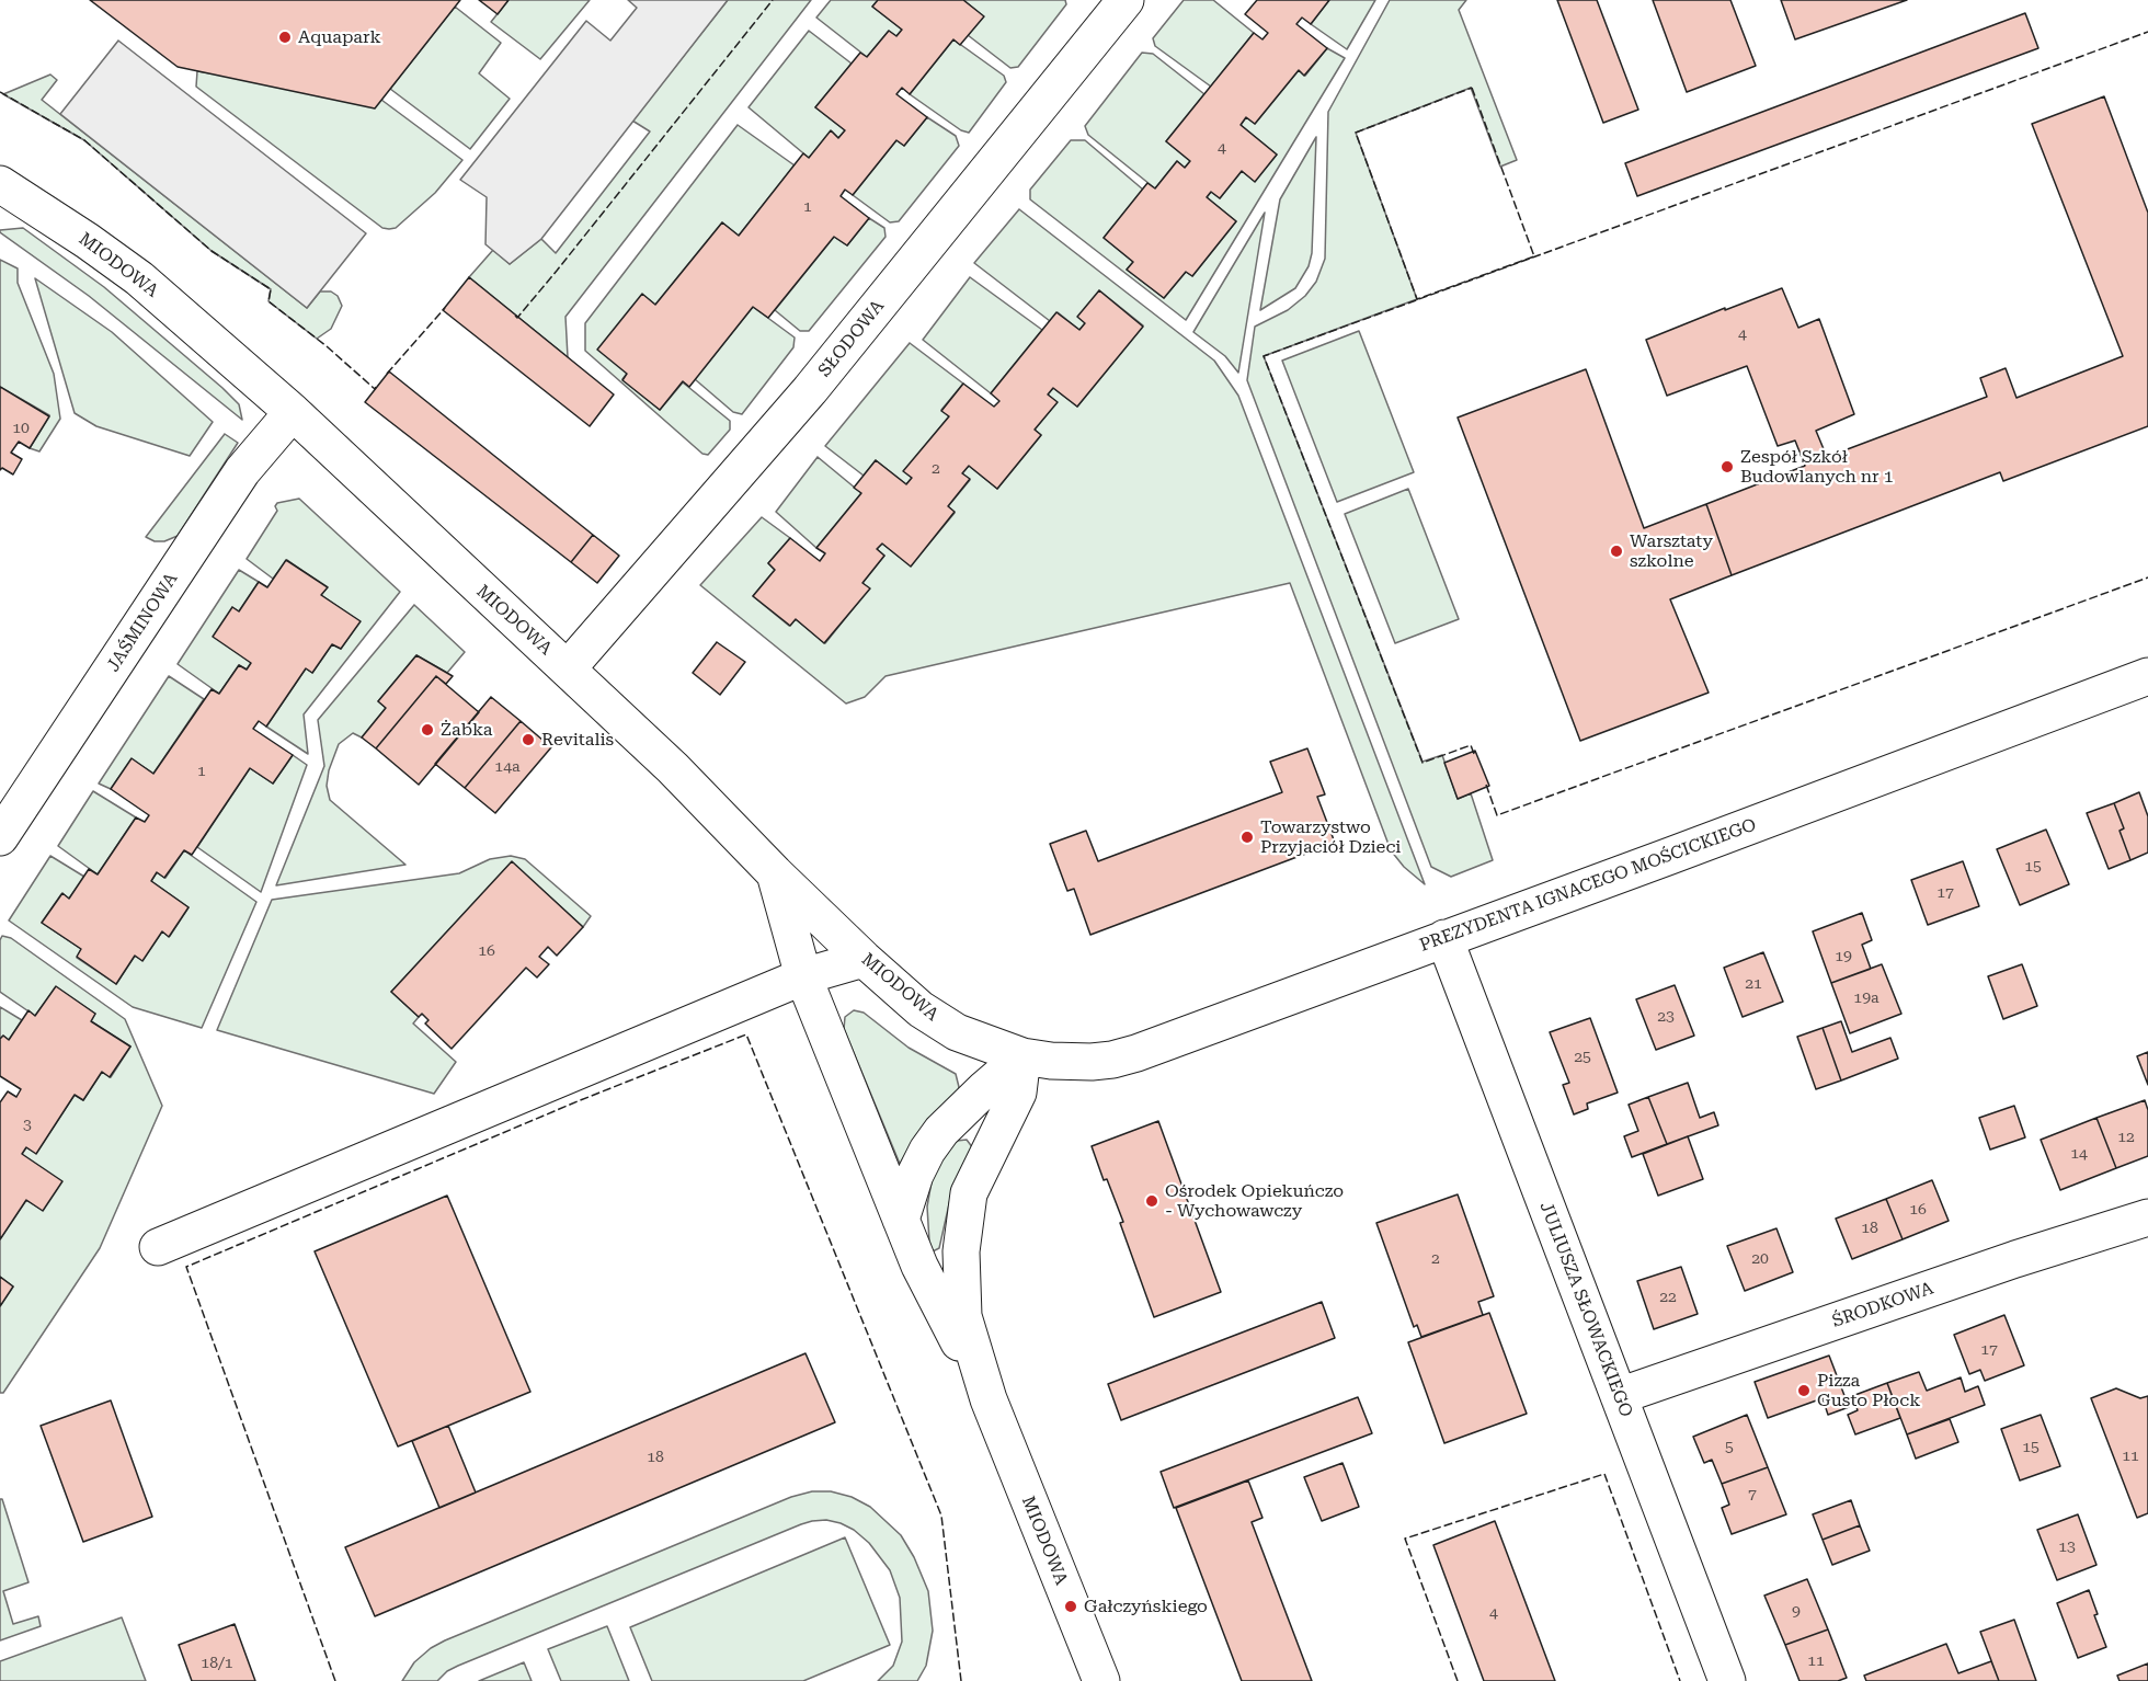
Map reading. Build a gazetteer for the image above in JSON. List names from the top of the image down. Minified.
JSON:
{"streets":{"street":["MIODOWA","SŁODOWA","JAŚMINOWA","PREZYDENTA IGNACEGO MOŚCICKIEGO","ŚRODKOWA","JULIUSZA SŁOWACKIEGO"]},"crossings":[["MIODOWA","SŁODOWA"],["MIODOWA","JAŚMINOWA"],["MIODOWA","PREZYDENTA IGNACEGO MOŚCICKIEGO"],["PREZYDENTA IGNACEGO MOŚCICKIEGO","JULIUSZA SŁOWACKIEGO"],["ŚRODKOWA","JULIUSZA SŁOWACKIEGO"]],"places":["Aquapark","Zespół Szkół Budowlanych nr 1","Warsztaty szkolne","Żabka","Revitalis","Towarzystwo Przyjaciół Dzieci","Ośrodek Opiekuńczo - Wychowawczy","Pizza Gusto Płock","Gałczyńskiego"],"house_numbers":["4","1","4","10","2","14a","1","15","17","16","19","21","19a","23","25","3","12","14","16","18","2","20","22","17","5","15","11","18","7","13","9","4","11","18/1"]}
